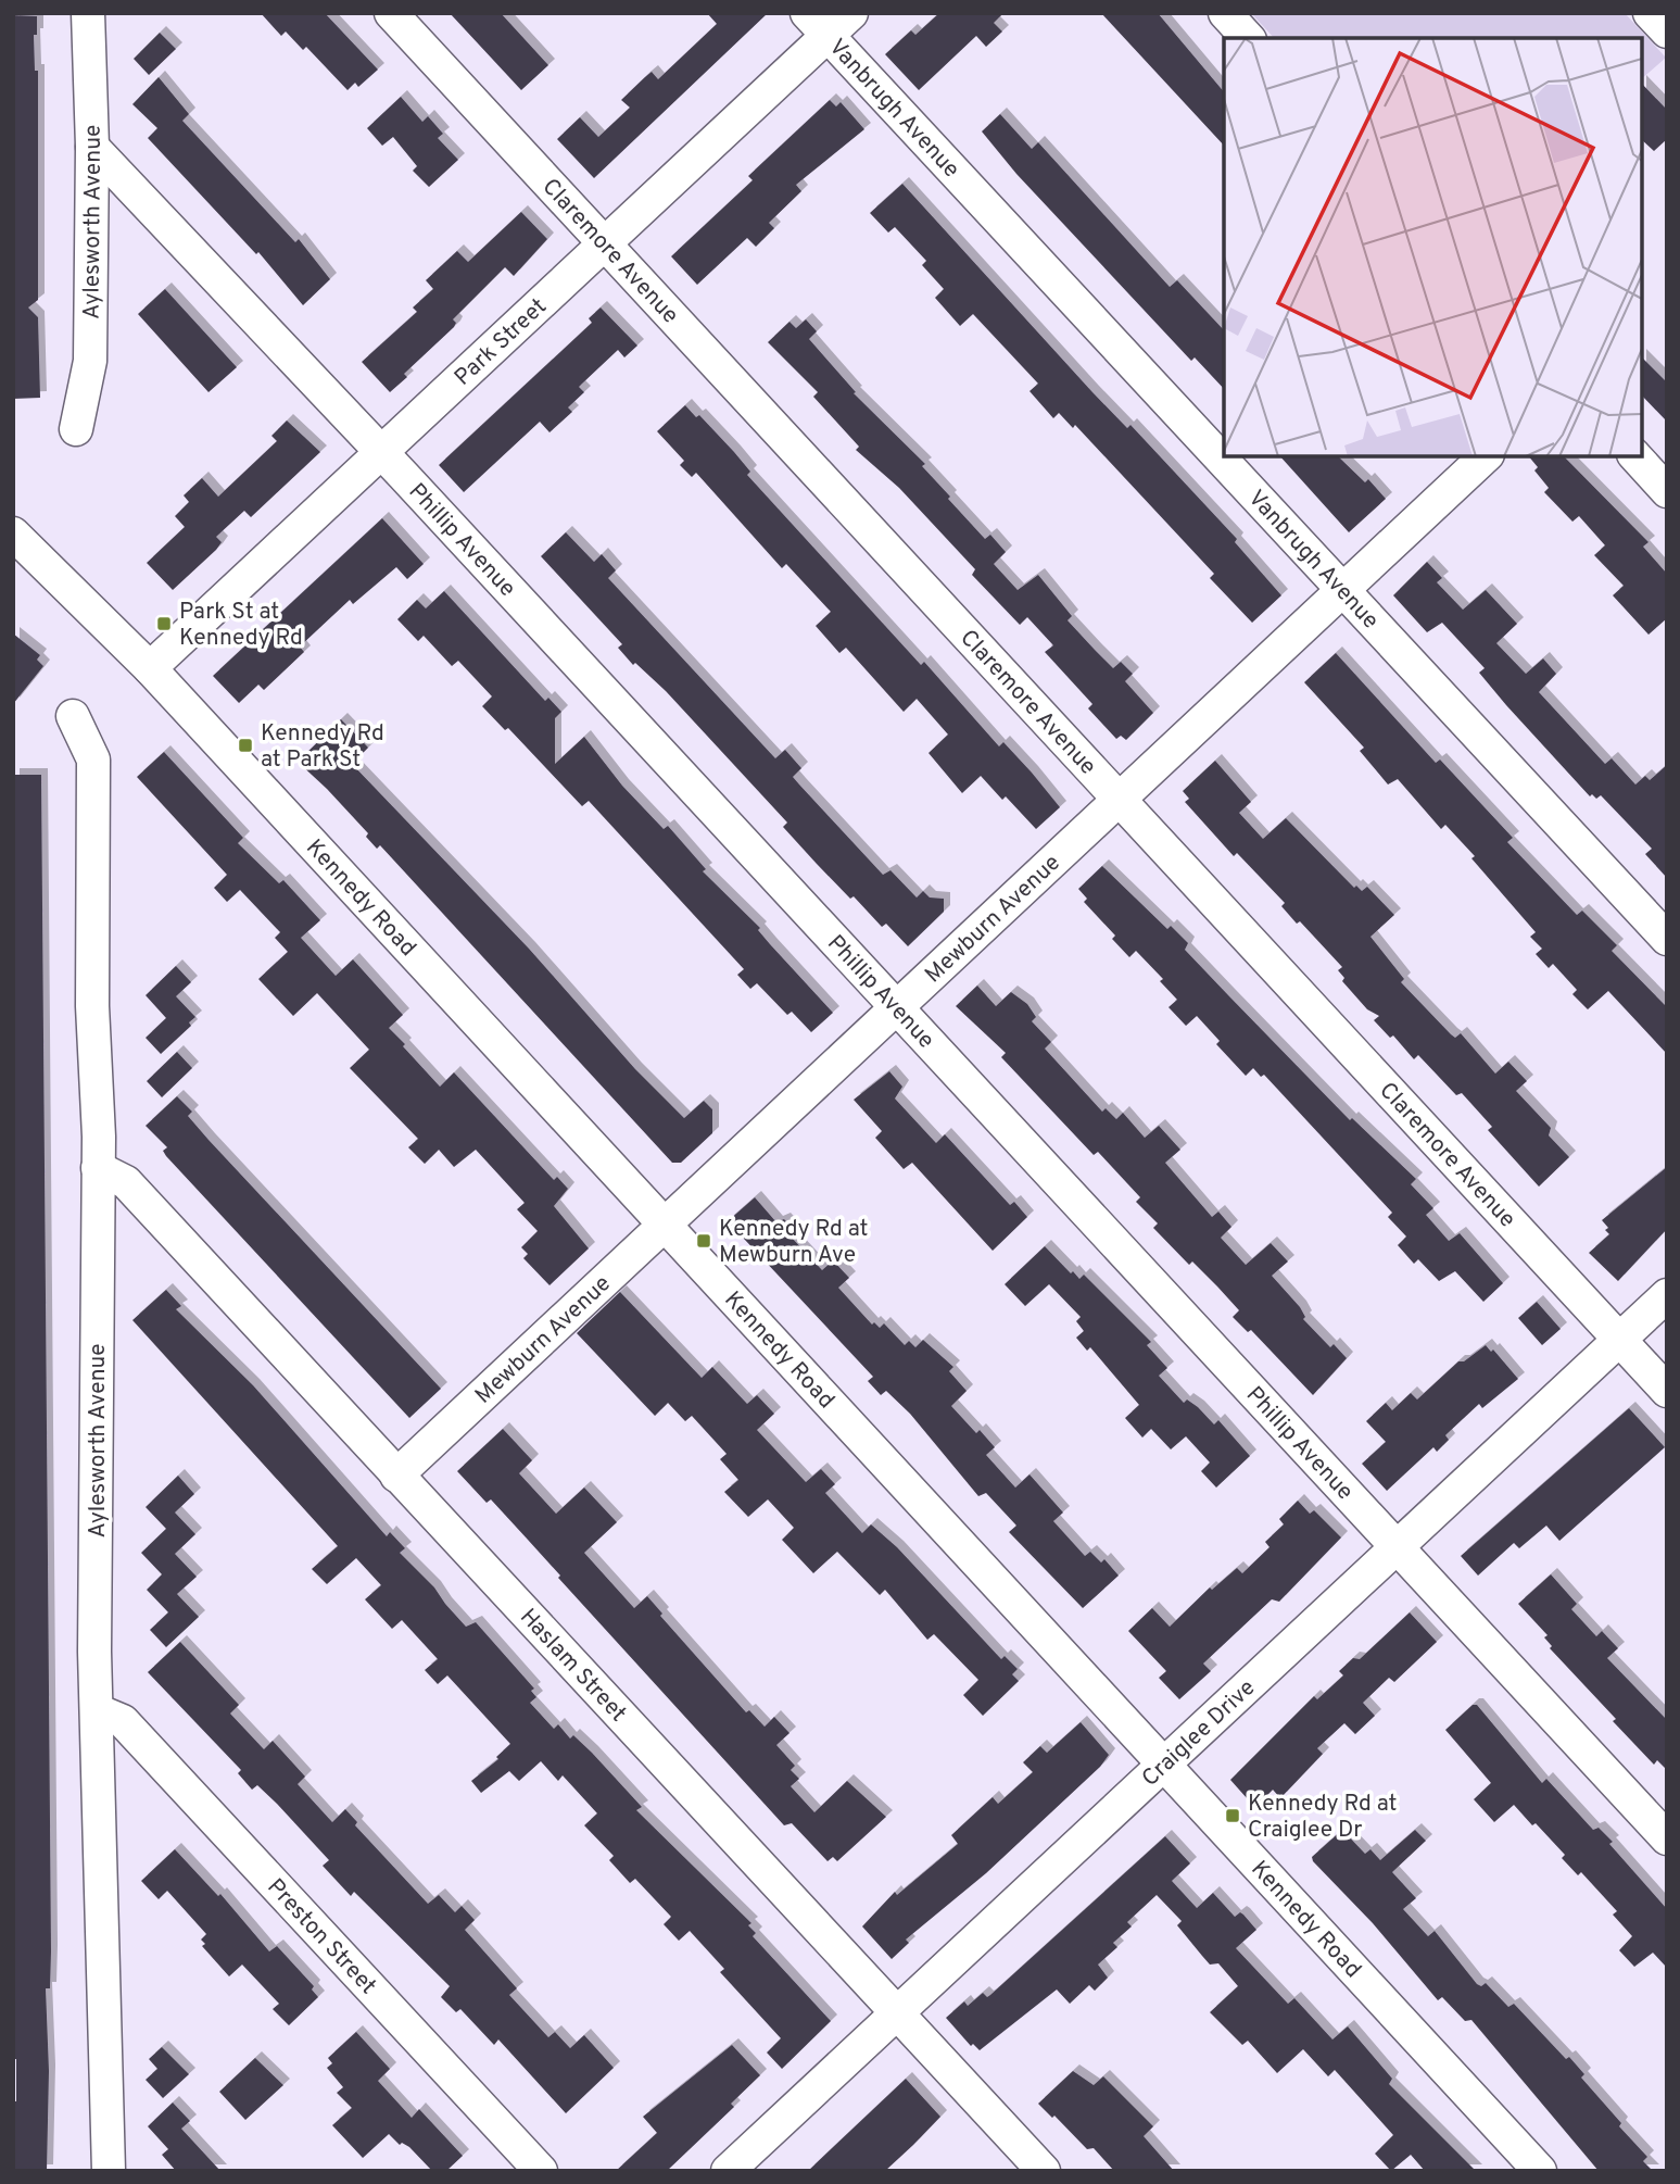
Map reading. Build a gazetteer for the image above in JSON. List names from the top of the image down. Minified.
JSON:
{"streets":{"street":["Vanbrugh Avenue","Aylesworth Avenue","Claremore Avenue","Park Street","Phillip Avenue","Kennedy Road","Mewburn Avenue","Haslam Street","Craiglee Drive","Preston Street"]},"crossings":[["Vanbrugh Avenue","Park Street"],["Vanbrugh Avenue","Mewburn Avenue"],["Aylesworth Avenue","Phillip Avenue"],["Aylesworth Avenue","Haslam Street"],["Aylesworth Avenue","Preston Street"],["Claremore Avenue","Park Street"],["Claremore Avenue","Mewburn Avenue"],["Claremore Avenue","Craiglee Drive"],["Park Street","Phillip Avenue"],["Park Street","Kennedy Road"],["Phillip Avenue","Mewburn Avenue"],["Phillip Avenue","Craiglee Drive"],["Kennedy Road","Mewburn Avenue"],["Kennedy Road","Craiglee Drive"],["Mewburn Avenue","Haslam Street"],["Haslam Street","Craiglee Drive"]],"places":{"transit":["Park St at Kennedy Rd","Kennedy Rd at Park St","Kennedy Rd at Mewburn Ave","Kennedy Rd at Craiglee Dr"]}}
